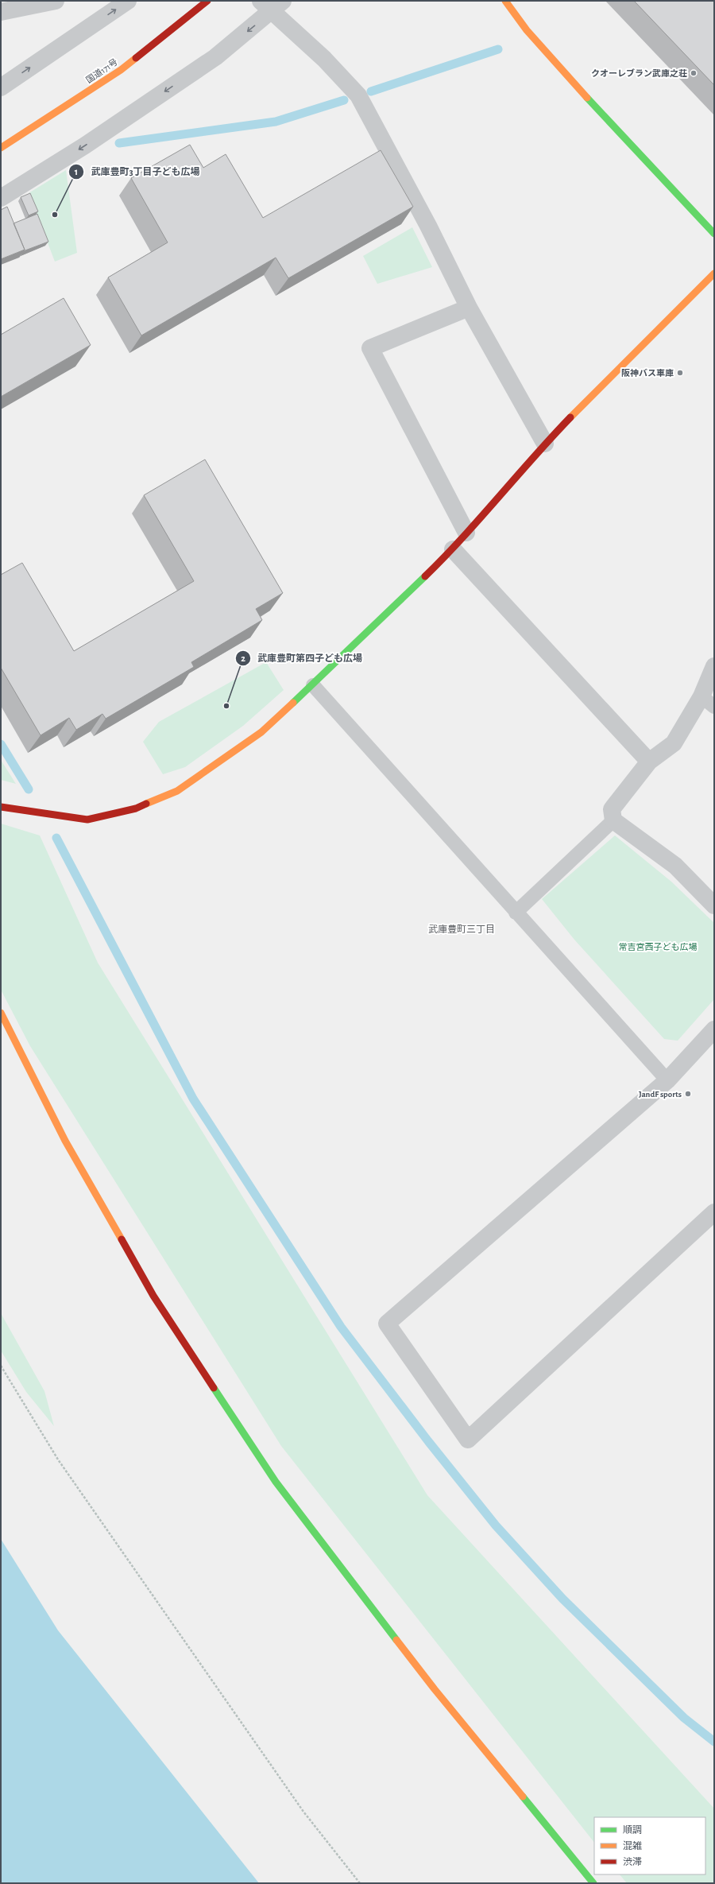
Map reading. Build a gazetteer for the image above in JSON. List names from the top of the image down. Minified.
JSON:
{"streets":{"main road":["国道171号"]},"districts":["武庫豊町三丁目"],"parks":["常吉宮西子ども広場"],"places":["クオーレブラン武庫之荘","武庫豊町3丁目子ども広場","阪神バス車庫","武庫豊町第四子ども広場","JandF sports"],"legend":["順調","混雑","渋滞"]}
